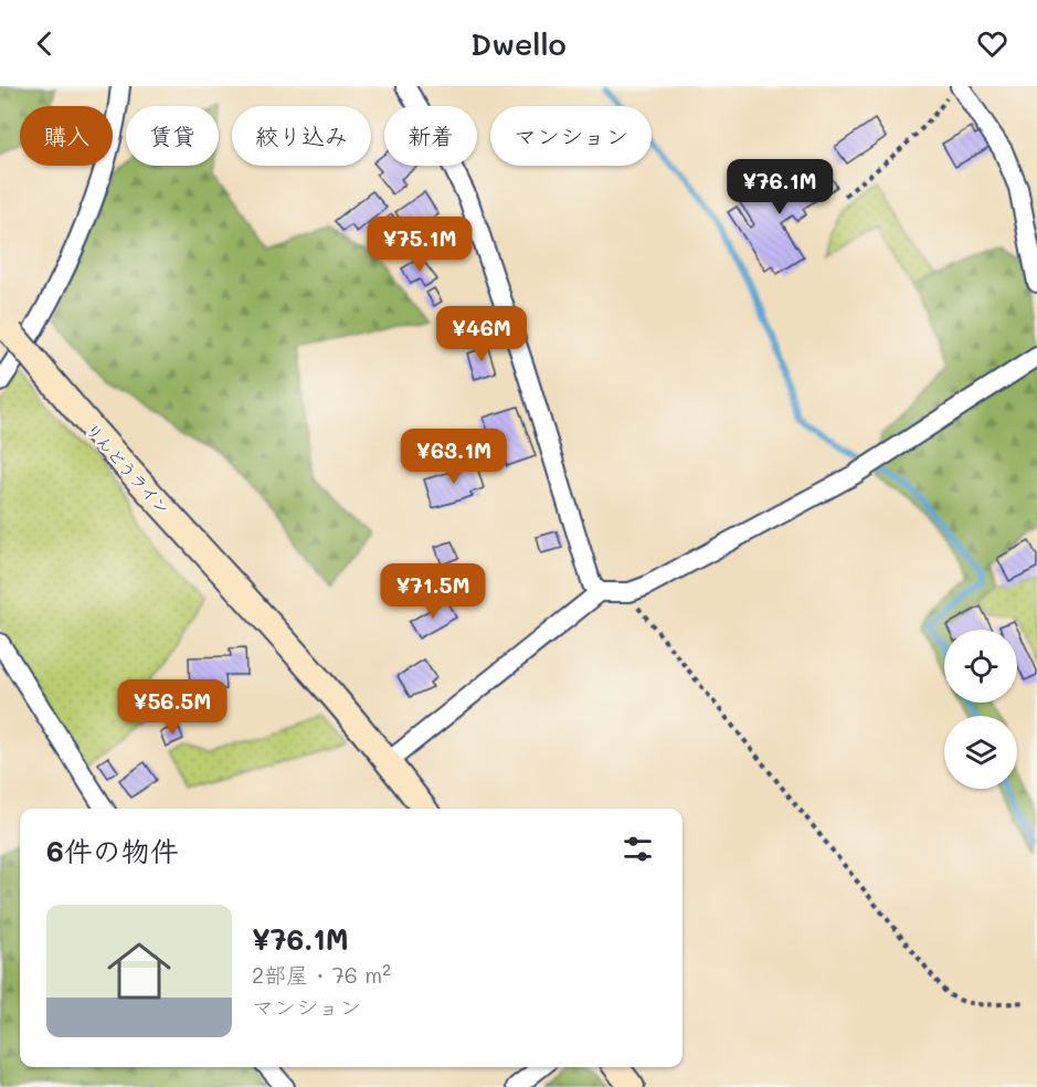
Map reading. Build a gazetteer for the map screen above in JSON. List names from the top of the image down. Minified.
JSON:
{"streets":{"street":["りんどうライン"]},"page":{"header":"Dwello","chip":["購入","賃貸","絞り込み","新着","マンション"],"price":["¥76.1M","¥75.1M","¥46M","¥63.1M","¥71.5M","¥56.5M"],"heading":"6件の物件","list":[{"name":"¥76.1M","note":"2部屋 · 76 m² · マンション"}]}}
